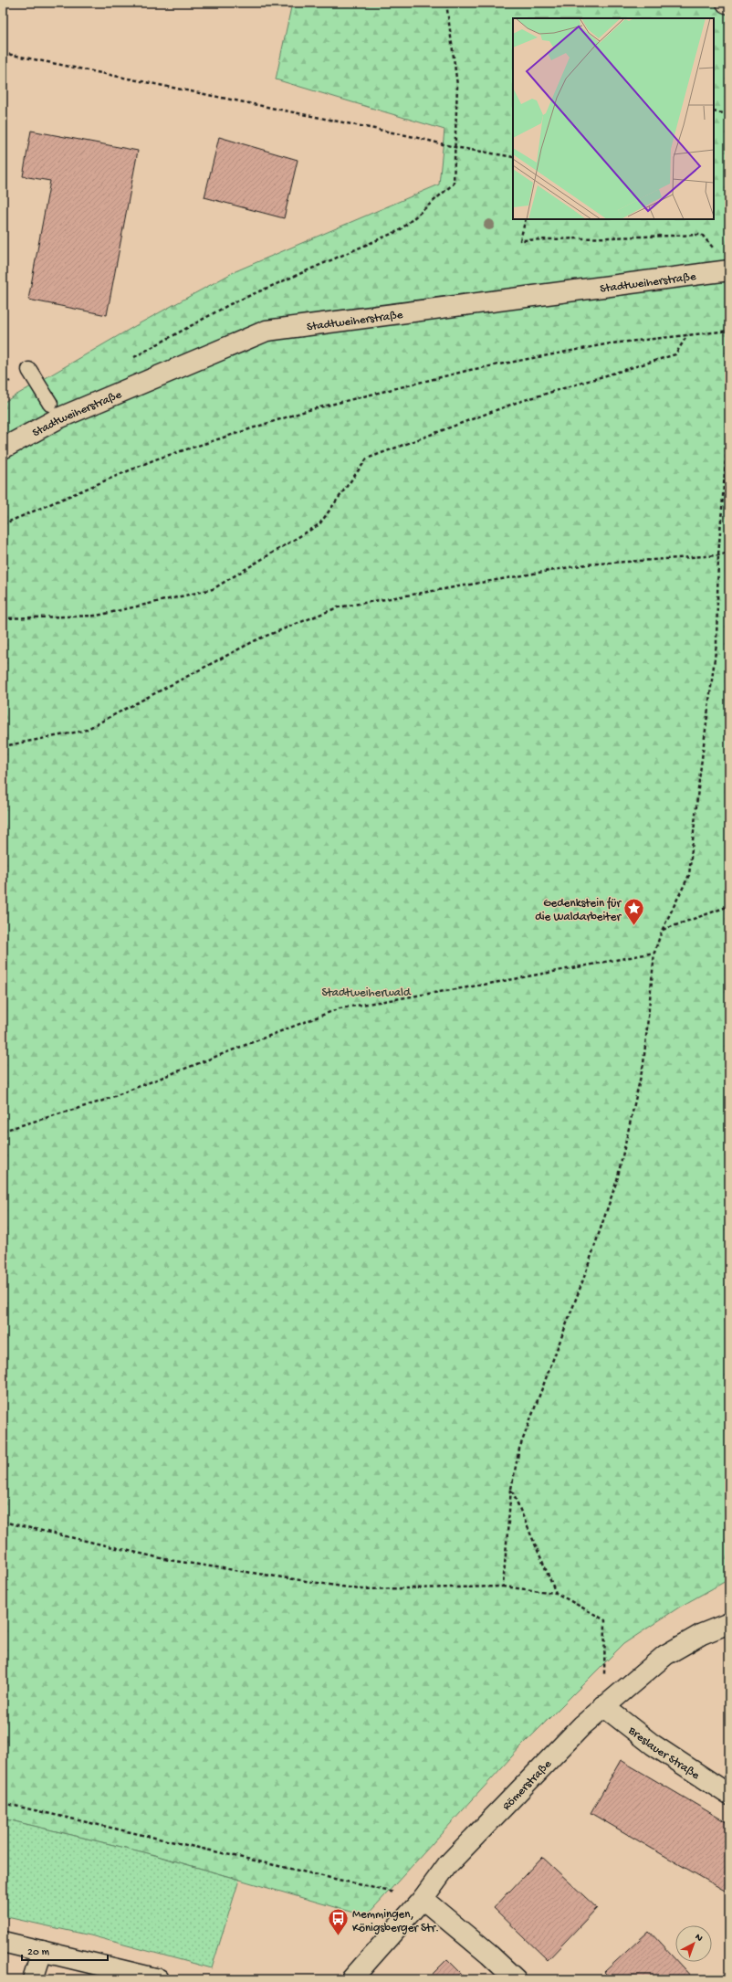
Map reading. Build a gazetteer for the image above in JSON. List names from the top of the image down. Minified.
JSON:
{"streets":{"street":["Stadtweiherstraße","Breslauer Straße","Römerstraße"]},"crossings":[["Breslauer Straße","Römerstraße"]],"parks":["Stadtweiherwald"],"places":{"place":["Gedenkstein für die Waldarbeiter"],"bus stop":["Memmingen, Königsberger Str."]},"scale_bar":"20 m","north":"top right"}
